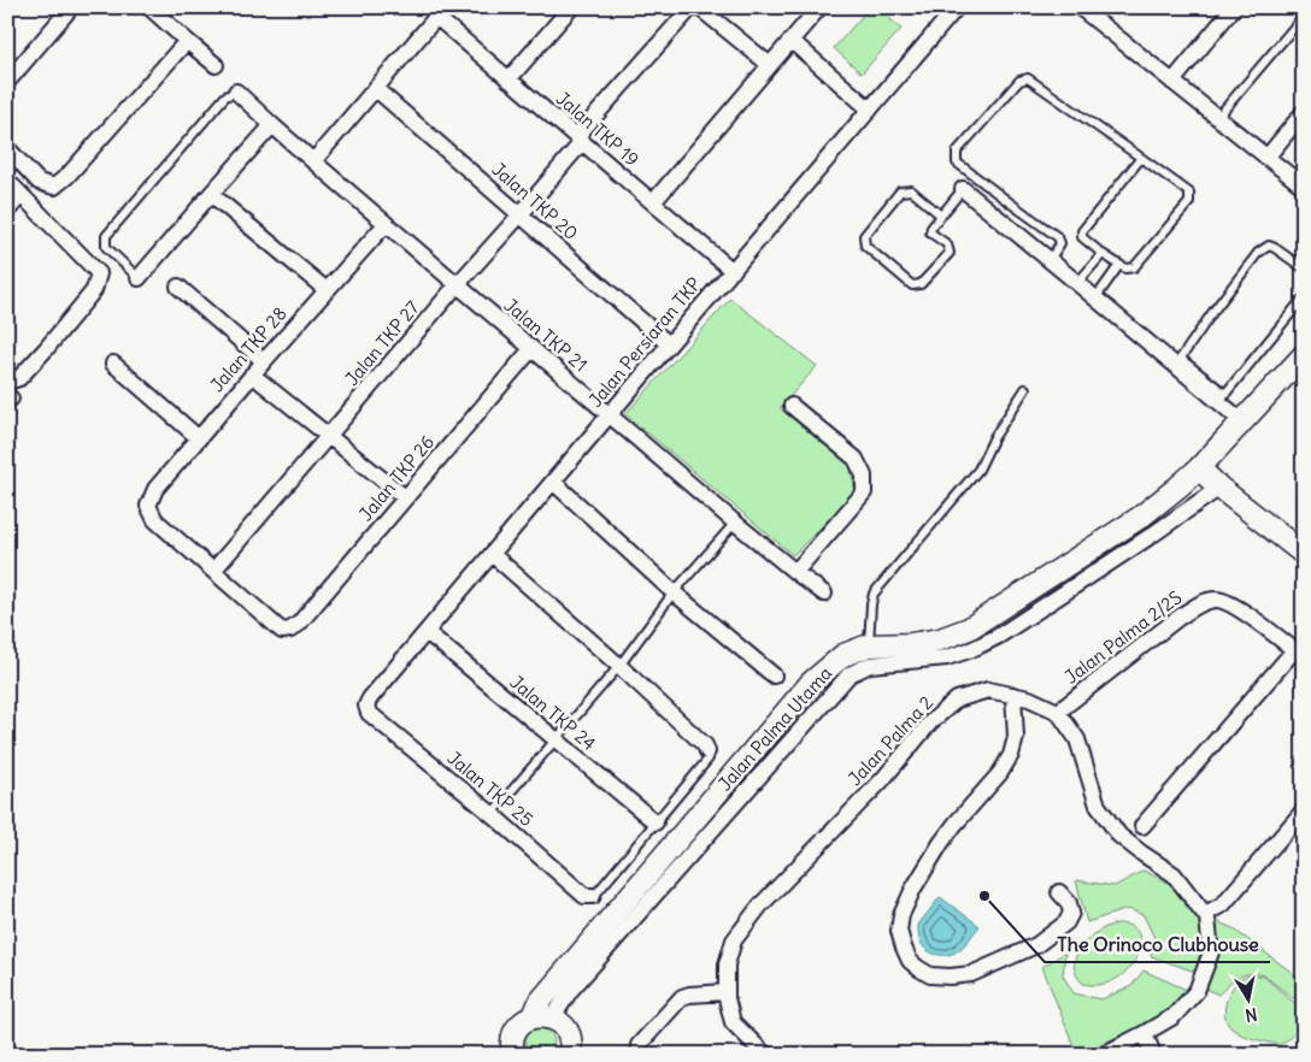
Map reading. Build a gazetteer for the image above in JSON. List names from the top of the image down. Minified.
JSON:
{"streets":{"street":["Jalan TKP 19","Jalan TKP 20","Jalan TKP 21","Jalan Persiaran TKP","Jalan TKP 27","Jalan TKP 28","Jalan TKP 26","Jalan Palma 2/2S","Jalan TKP 24","Jalan Palma Utama","Jalan Palma 2","Jalan TKP 25"]},"crossings":[["Jalan TKP 19","Jalan Persiaran TKP"],["Jalan TKP 19","Jalan TKP 27"],["Jalan TKP 20","Jalan Persiaran TKP"],["Jalan TKP 20","Jalan TKP 27"],["Jalan TKP 21","Jalan Persiaran TKP"],["Jalan TKP 21","Jalan TKP 27"],["Jalan TKP 21","Jalan TKP 28"],["Jalan TKP 21","Jalan TKP 26"],["Jalan Persiaran TKP","Jalan TKP 24"],["Jalan Persiaran TKP","Jalan TKP 25"],["Jalan TKP 27","Jalan TKP 28"],["Jalan TKP 27","Jalan TKP 26"],["Jalan TKP 28","Jalan TKP 26"],["Jalan Palma 2/2S","Jalan Palma 2"]],"places":["The Orinoco Clubhouse"],"north":"bottom"}
